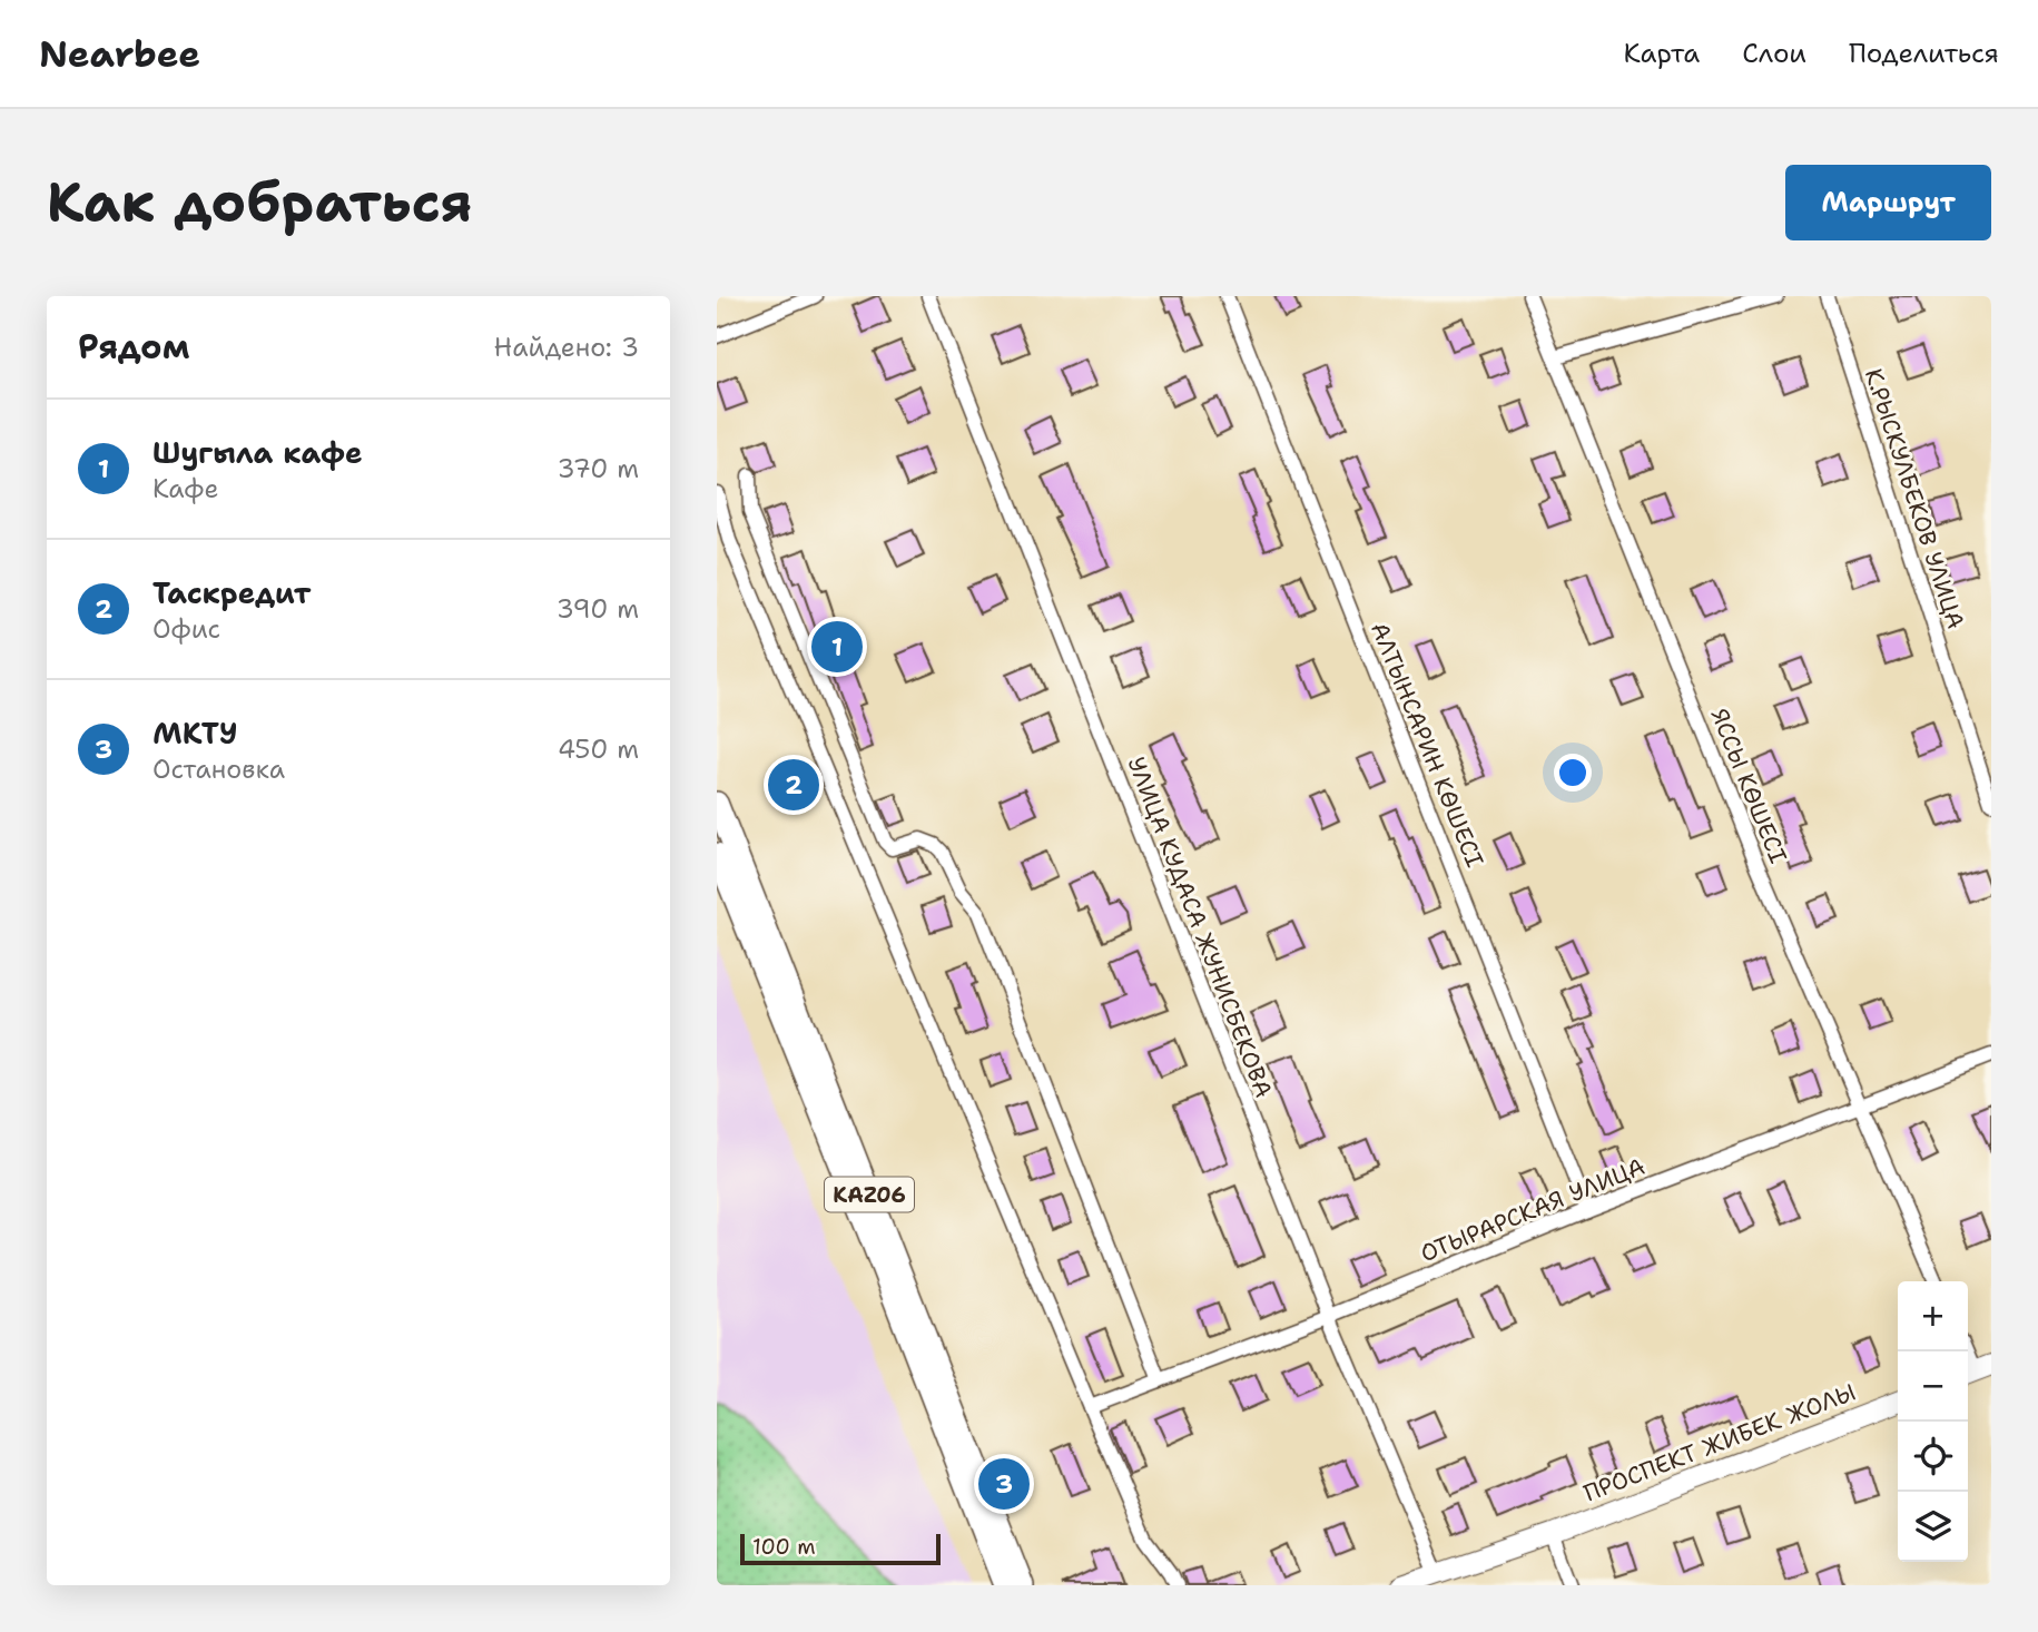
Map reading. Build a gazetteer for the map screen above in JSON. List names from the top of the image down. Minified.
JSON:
{"streets":{"main road":["KАZ06","ПРОСПЕКТ ЖИБЕК ЖОЛЫ"],"street":["К.РЫСКУЛБЕКОВ УЛИЦА","АЛТЫНСАРИН КӨШЕСІ","ЯССЫ КӨШЕСІ","УЛИЦА КУДАСА ЖУНИСБЕКОВА","ОТЫРАРСКАЯ УЛИЦА"]},"crossings":[["АЛТЫНСАРИН КӨШЕСІ","ОТЫРАРСКАЯ УЛИЦА"],["ЯССЫ КӨШЕСІ","ОТЫРАРСКАЯ УЛИЦА"],["УЛИЦА КУДАСА ЖУНИСБЕКОВА","ОТЫРАРСКАЯ УЛИЦА"],["УЛИЦА КУДАСА ЖУНИСБЕКОВА","ПРОСПЕКТ ЖИБЕК ЖОЛЫ"]],"scale_bar":"100 m","page":{"header":"Nearbee","nav":["Карта","Слои","Поделиться"],"buttons":"Маршрут","title":"Как добраться","heading":["Рядом","Найдено: 3"],"list":[{"mark":"1","name":"Шугыла кафе","note":"Кафе","value":"370 m"},{"mark":"2","name":"Таскредит","note":"Офис","value":"390 m"},{"mark":"3","name":"МКТУ","note":"Остановка","value":"450 m"}],"pins":["1","2","3"],"map_buttons":["+","−"],"scale":"100 m"}}
